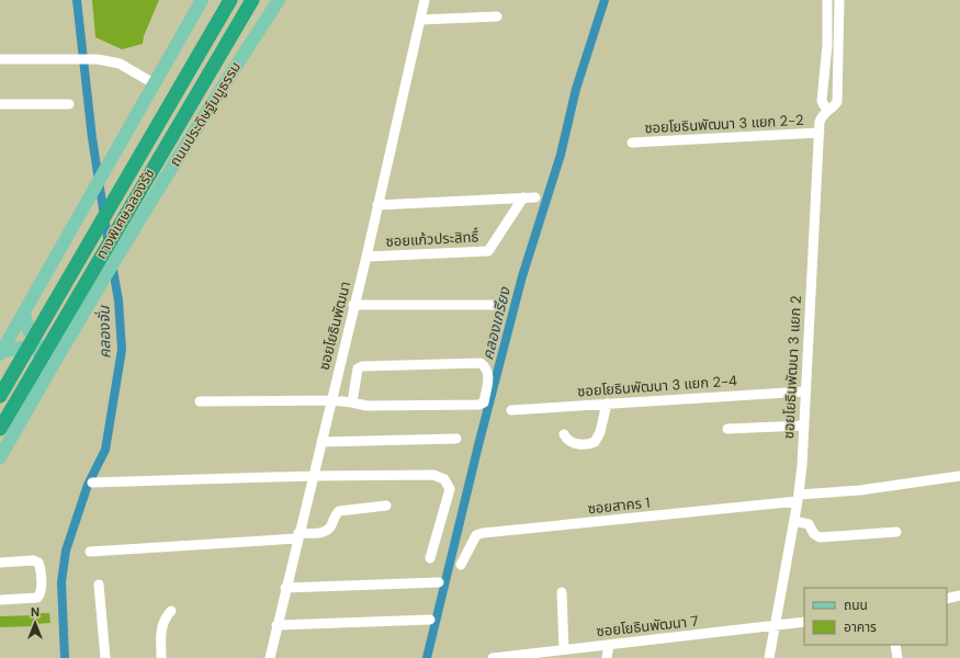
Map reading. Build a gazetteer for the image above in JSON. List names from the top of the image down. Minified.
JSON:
{"streets":{"highway":["ทางพิเศษฉลองรัช"],"main road":["ถนนประดิษฐ์มนูธรรม"],"street":["ซอยโยธินพัฒนา 3 แยก 2-2","ซอยแก้วประสิทธื์","ซอยโยธินพัฒนา","ซอยโยธินพัฒนา 3 แยก 2","ซอยโยธินพัฒนา 3 แยก 2-4","ซอยสาคร 1","ซอยโยธินพัฒนา 7"]},"crossings":[["ซอยโยธินพัฒนา 3 แยก 2-2","ซอยโยธินพัฒนา 3 แยก 2"],["ซอยแก้วประสิทธื์","ซอยโยธินพัฒนา"],["ซอยโยธินพัฒนา 3 แยก 2","ซอยโยธินพัฒนา 3 แยก 2-4"],["ซอยโยธินพัฒนา 3 แยก 2","ซอยสาคร 1"],["ซอยโยธินพัฒนา 3 แยก 2","ซอยโยธินพัฒนา 7"]],"water":["คลองเกรียง","คลองจั่น"],"legend":["ถนน","อาคาร"],"north":"top"}
